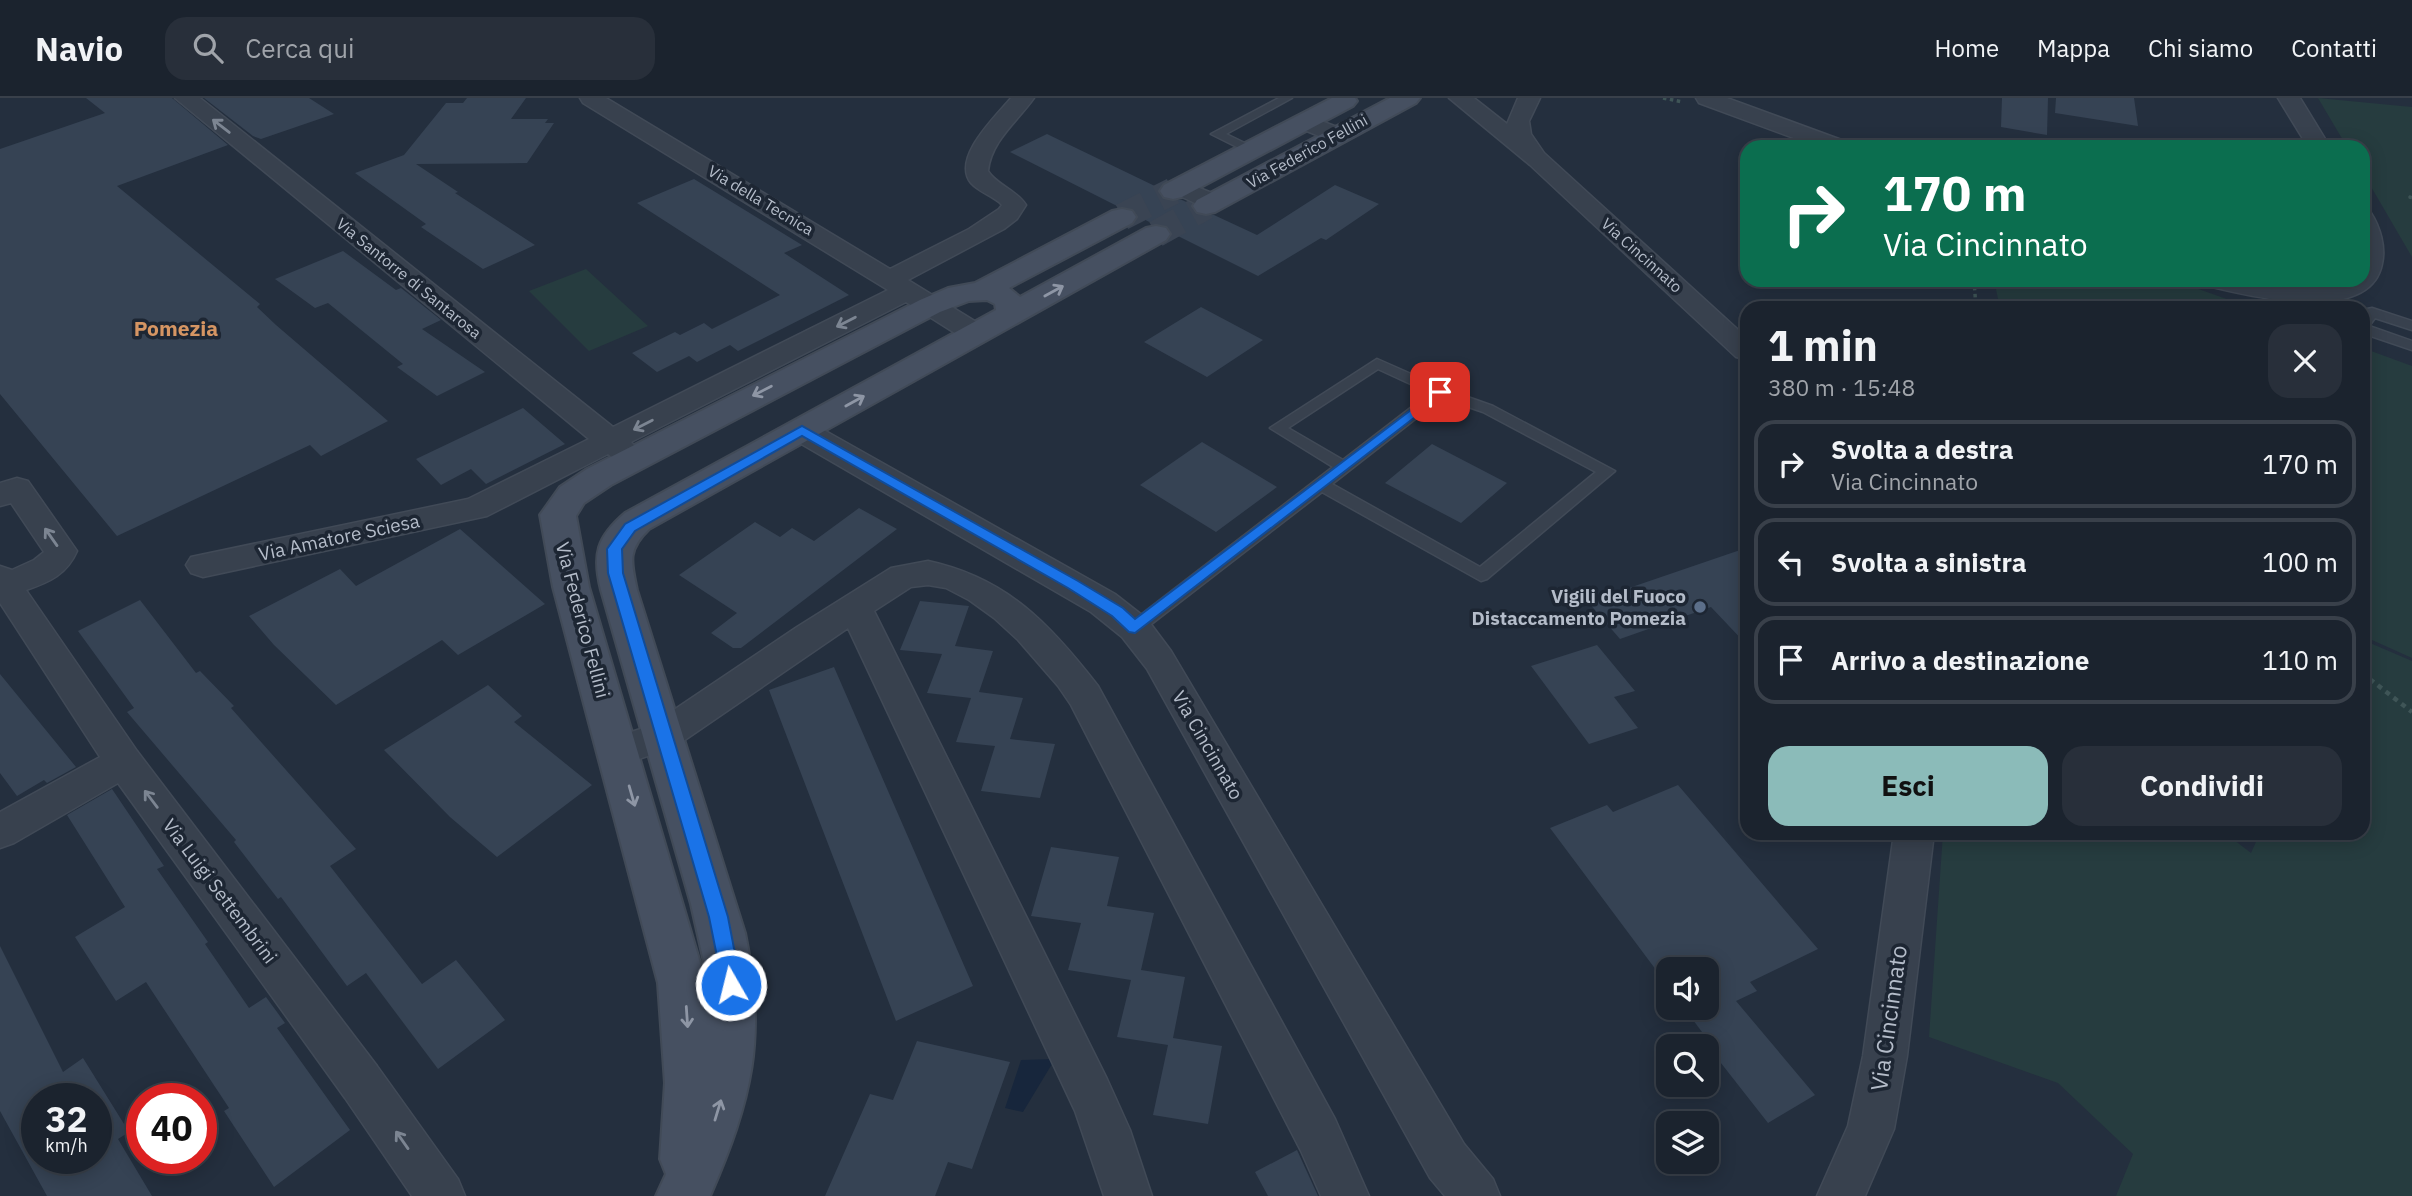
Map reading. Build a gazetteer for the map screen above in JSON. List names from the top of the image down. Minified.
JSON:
{"streets":{"street":["Via Federico Fellini","Via della Tecnica","Via Cincinnato","Via Santorre di Santarosa","Via Amatore Sciesa","Via Luigi Settembrini"]},"crossings":[["Via Federico Fellini","Via della Tecnica"],["Via Federico Fellini","Via Cincinnato"],["Via Federico Fellini","Via Santorre di Santarosa"],["Via Federico Fellini","Via Amatore Sciesa"]],"one_way":["Via Santorre di Santarosa","Via Luigi Settembrini"],"districts":["Pomezia"],"places":["Vigili del Fuoco Distaccamento Pomezia"],"page":{"header":"Navio","search":"Cerca qui","nav":["Home","Mappa","Chi siamo","Contatti"],"turn":["170 m","Via Cincinnato"],"heading":["1 min","380 m · 15:48"],"list":[{"name":"Svolta a destra","note":"Via Cincinnato","value":"170 m"},{"name":"Svolta a sinistra","value":"100 m"},{"name":"Arrivo a destinazione","value":"110 m"}],"buttons":["Esci","Condividi"],"speed":"32 km/h","limit":"40"}}
